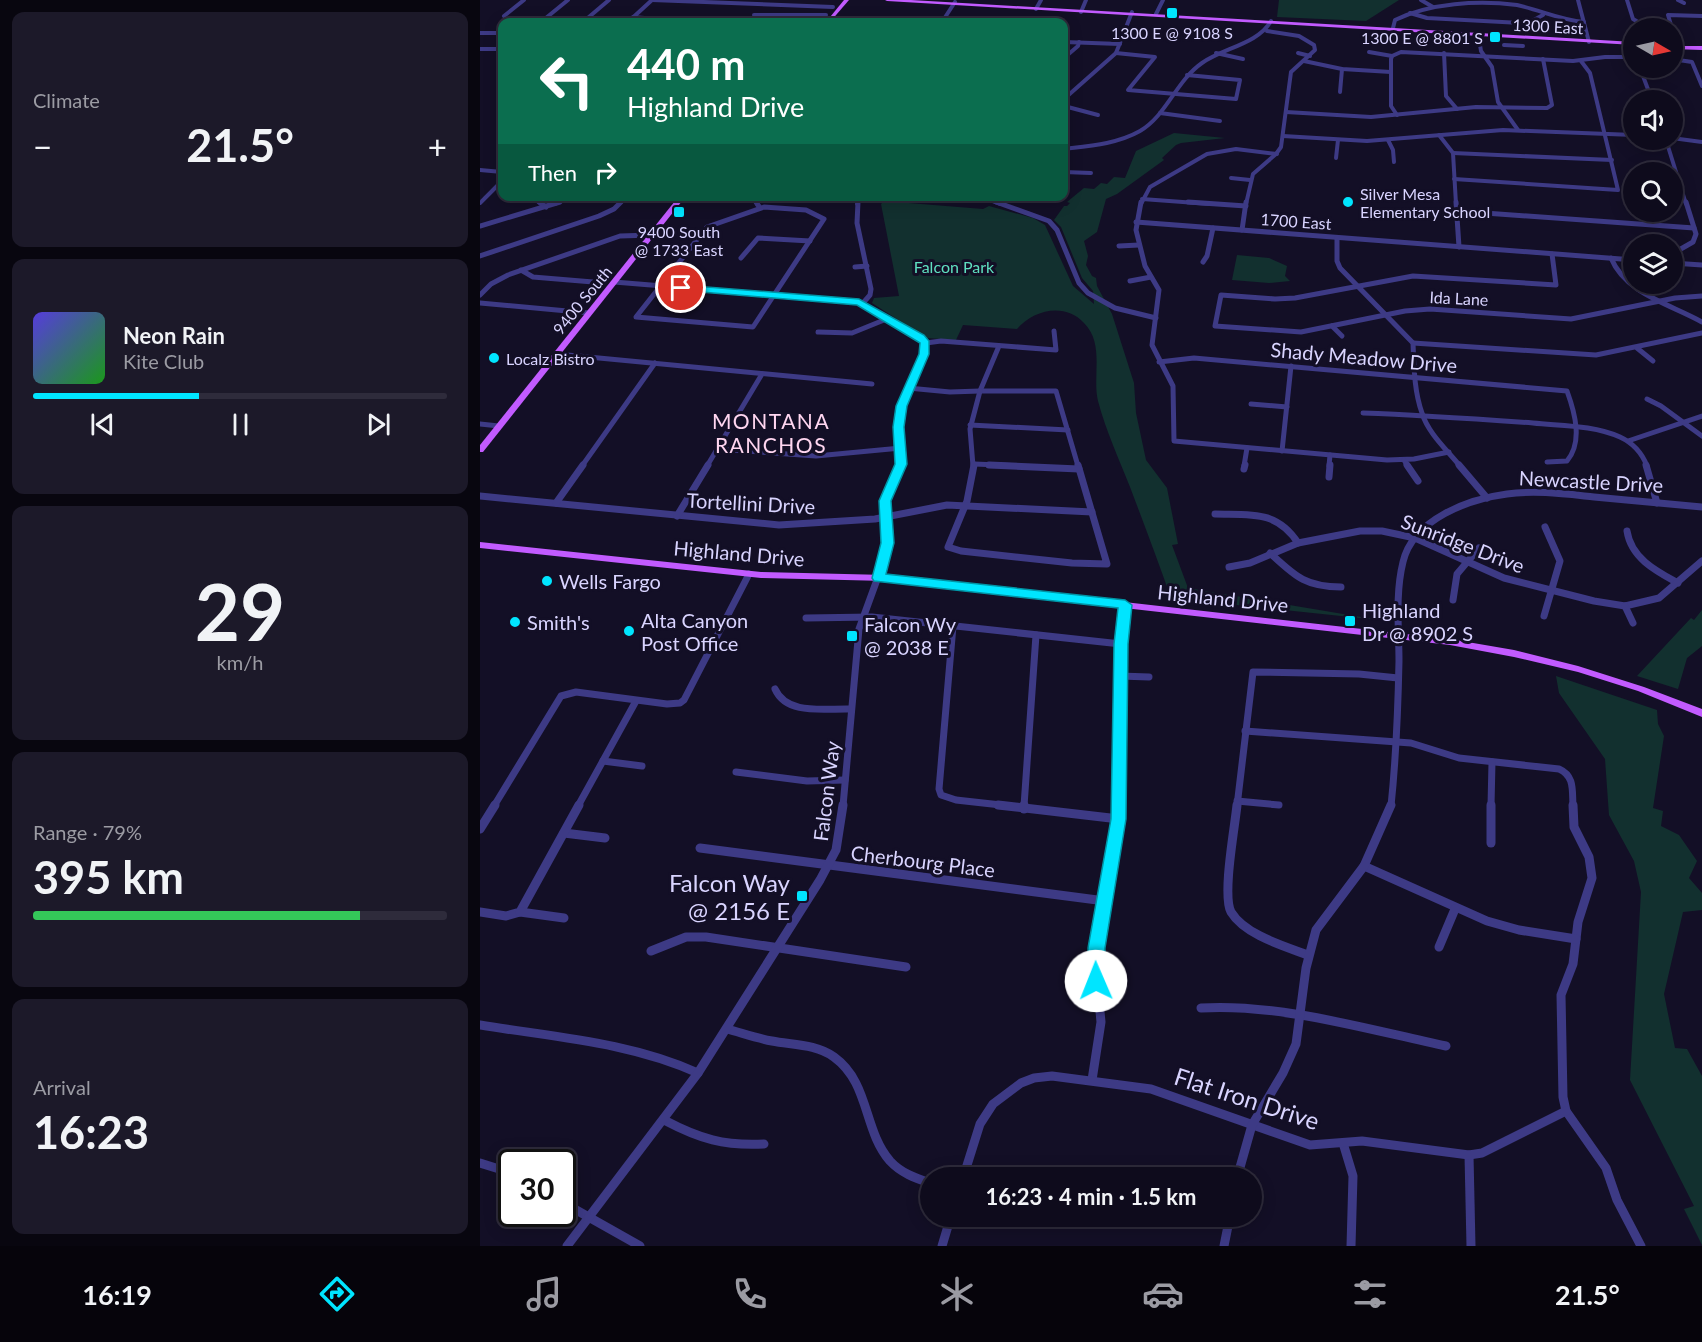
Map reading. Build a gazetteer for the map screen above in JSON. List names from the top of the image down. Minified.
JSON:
{"streets":{"main road":["1300 East","9400 South","Highland Drive"],"street":["1700 East","Ida Lane","Shady Meadow Drive","Newcastle Drive","Tortellini Drive","Sunridge Drive","Falcon Way","Cherbourg Place","Flat Iron Drive"]},"crossings":[["Newcastle Drive","Sunridge Drive"],["Newcastle Drive","Highland Drive"],["Newcastle Drive","Flat Iron Drive"],["Tortellini Drive","Falcon Way"],["Highland Drive","Falcon Way"],["Falcon Way","Cherbourg Place"]],"districts":["MONTANA RANCHOS"],"parks":["Falcon Park"],"places":{"transit":["1300 E @ 9108 S","1300 E @ 8801 S","9400 South @ 1733 East","Highland Dr @ 8902 S","Falcon Wy @ 2038 E","Falcon Way @ 2156 E"],"other":["Silver Mesa Elementary School","Localz Bistro","Wells Fargo","Smith's","Alta Canyon Post Office"]},"north":"right","page":{"tile":["Climate",["29","km/h"],["Range · 79%","395 km"],["Arrival","16:23"]],"turn":["440 m","Highland Drive"],"heat":["−","21.5°","+"],"then":"Then","song":["Neon Rain","Kite Club"],"limit":"30","trip":"16:23 · 4 min · 1.5 km","tabs":["16:19","21.5°"]}}
